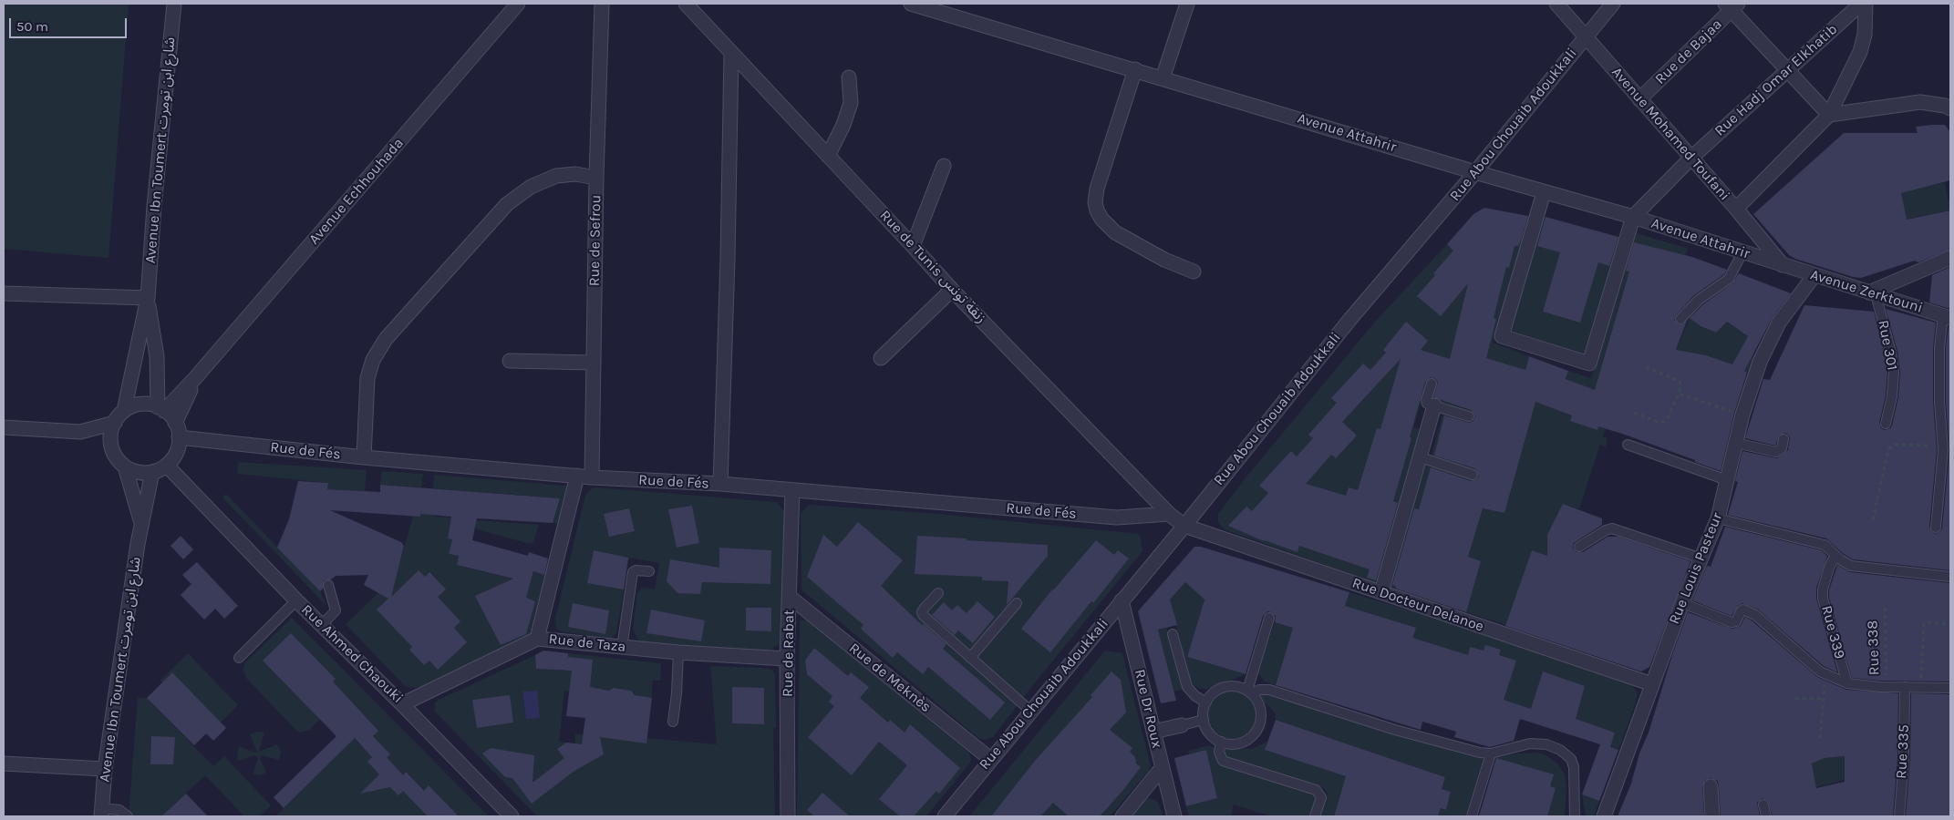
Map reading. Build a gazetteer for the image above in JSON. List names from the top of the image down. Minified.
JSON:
{"streets":{"street":["Rue de Bajaa","Rue Hadj Omar Elkhatib","Rue Abou Chouaib Adoukkali","Avenue Attahrir","Avenue Mohamed Toufani","Avenue Ibn Toumert شارع ابن تومرت","Avenue Echhouhada","Rue de Sefrou","Rue de Tunis زنقة تونس","Avenue Zerktouni","Rue de Fés","Rue Louis Pasteur","Rue Docteur Delanoe","Rue de Taza","Rue de Rabat","Rue Ahmed Chaouki","Rue de Meknès","Rue Dr Roux"],"lane":["Rue 301","Rue 339","Rue 335"],"path":["Rue 338"]},"crossings":[["Rue de Bajaa","Avenue Mohamed Toufani"],["Rue Hadj Omar Elkhatib","Avenue Attahrir"],["Rue Hadj Omar Elkhatib","Avenue Mohamed Toufani"],["Rue Abou Chouaib Adoukkali","Avenue Attahrir"],["Rue Abou Chouaib Adoukkali","Avenue Mohamed Toufani"],["Rue Abou Chouaib Adoukkali","Rue de Tunis زنقة تونس"],["Rue Abou Chouaib Adoukkali","Rue Docteur Delanoe"],["Rue Abou Chouaib Adoukkali","Rue de Meknès"],["Rue Abou Chouaib Adoukkali","Rue Dr Roux"],["Avenue Attahrir","Avenue Mohamed Toufani"],["Avenue Attahrir","Avenue Zerktouni"],["Avenue Mohamed Toufani","Avenue Zerktouni"],["Avenue Ibn Toumert شارع ابن تومرت","Avenue Echhouhada"],["Avenue Ibn Toumert شارع ابن تومرت","Rue de Fés"],["Avenue Ibn Toumert شارع ابن تومرت","Rue Ahmed Chaouki"],["Avenue Echhouhada","Rue de Fés"],["Avenue Echhouhada","Rue Ahmed Chaouki"],["Rue de Sefrou","Rue de Fés"],["Rue de Tunis زنقة تونس","Rue de Fés"],["Rue de Tunis زنقة تونس","Rue Docteur Delanoe"],["Avenue Zerktouni","Rue 301"],["Avenue Zerktouni","Rue Louis Pasteur"],["Rue de Fés","Rue de Rabat"],["Rue de Fés","Rue Ahmed Chaouki"],["Rue Louis Pasteur","Rue Docteur Delanoe"],["Rue de Taza","Rue de Rabat"],["Rue de Taza","Rue Ahmed Chaouki"],["Rue de Rabat","Rue de Meknès"]],"scale_bar":"50 m"}
